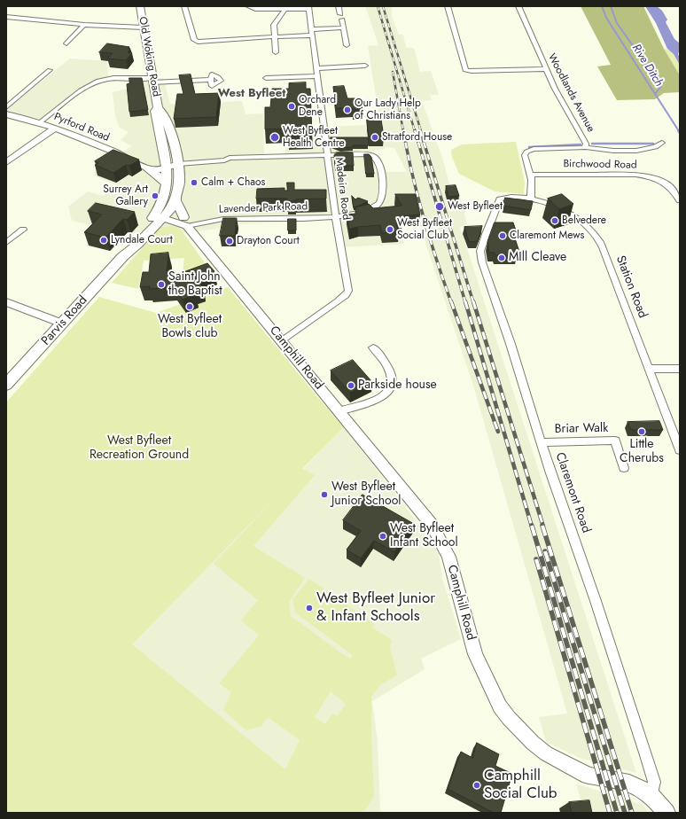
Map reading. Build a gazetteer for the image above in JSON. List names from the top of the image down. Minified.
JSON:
{"streets":{"main road":["Old Woking Road","Parvis Road"],"street":["Woodlands Avenue","Pyrford Road","Birchwood Road","Madeira Road","Lavender Park Road","Station Road","Camphill Road","Briar Walk","Claremont Road"]},"crossings":[["Old Woking Road","Lavender Park Road"],["Old Woking Road","Parvis Road"],["Old Woking Road","Camphill Road"],["Woodlands Avenue","Birchwood Road"],["Woodlands Avenue","Station Road"],["Madeira Road","Lavender Park Road"],["Madeira Road","Camphill Road"],["Lavender Park Road","Camphill Road"],["Station Road","Claremont Road"],["Parvis Road","Camphill Road"],["Camphill Road","Claremont Road"],["Briar Walk","Claremont Road"]],"districts":["West Byfleet"],"water":["Rive Ditch"],"parks":["West Byfleet Recreation Ground"],"places":["Orchard Dene","Our Lady Help of Christians","West Byfleet Health Centre","Stratford House","Calm + Chaos","Surrey Art Gallery","West Byfleet","Belvedere","West Byfleet Social Club","Claremont Mews","Lyndale Court","Drayton Court","MIll Cleave","Saint John the Baptist","West Byfleet Bowls club","Parkside house","Little Cherubs","West Byfleet Junior School","West Byfleet Infant School","West Byfleet Junior & Infant Schools","Camphill Social Club"]}
